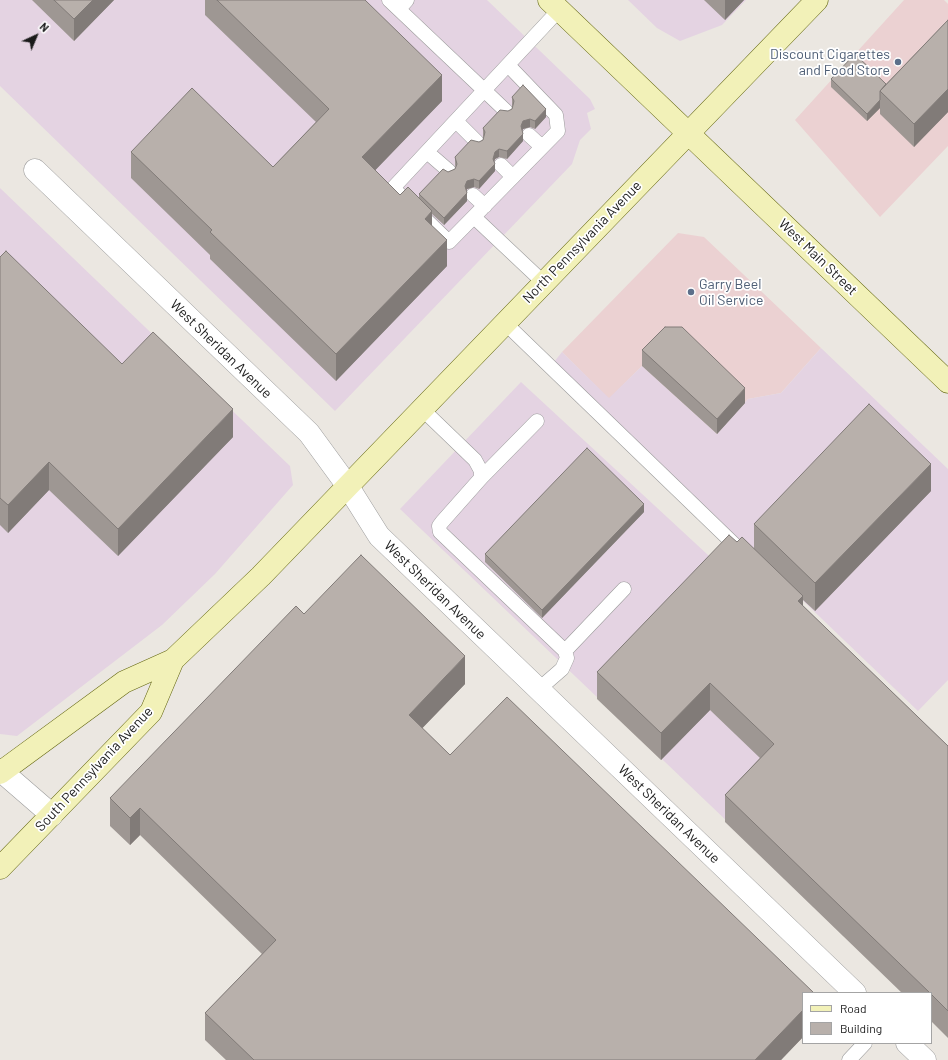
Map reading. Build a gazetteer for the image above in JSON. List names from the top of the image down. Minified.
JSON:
{"streets":{"main road":["North Pennsylvania Avenue","West Main Street","South Pennsylvania Avenue"],"street":["West Sheridan Avenue"]},"crossings":[["North Pennsylvania Avenue","West Main Street"],["North Pennsylvania Avenue","West Sheridan Avenue"],["North Pennsylvania Avenue","South Pennsylvania Avenue"],["West Sheridan Avenue","South Pennsylvania Avenue"]],"places":["Discount Cigarettes and Food Store","Garry Beel Oil Service"],"legend":["Road","Building"],"north":"top right"}
